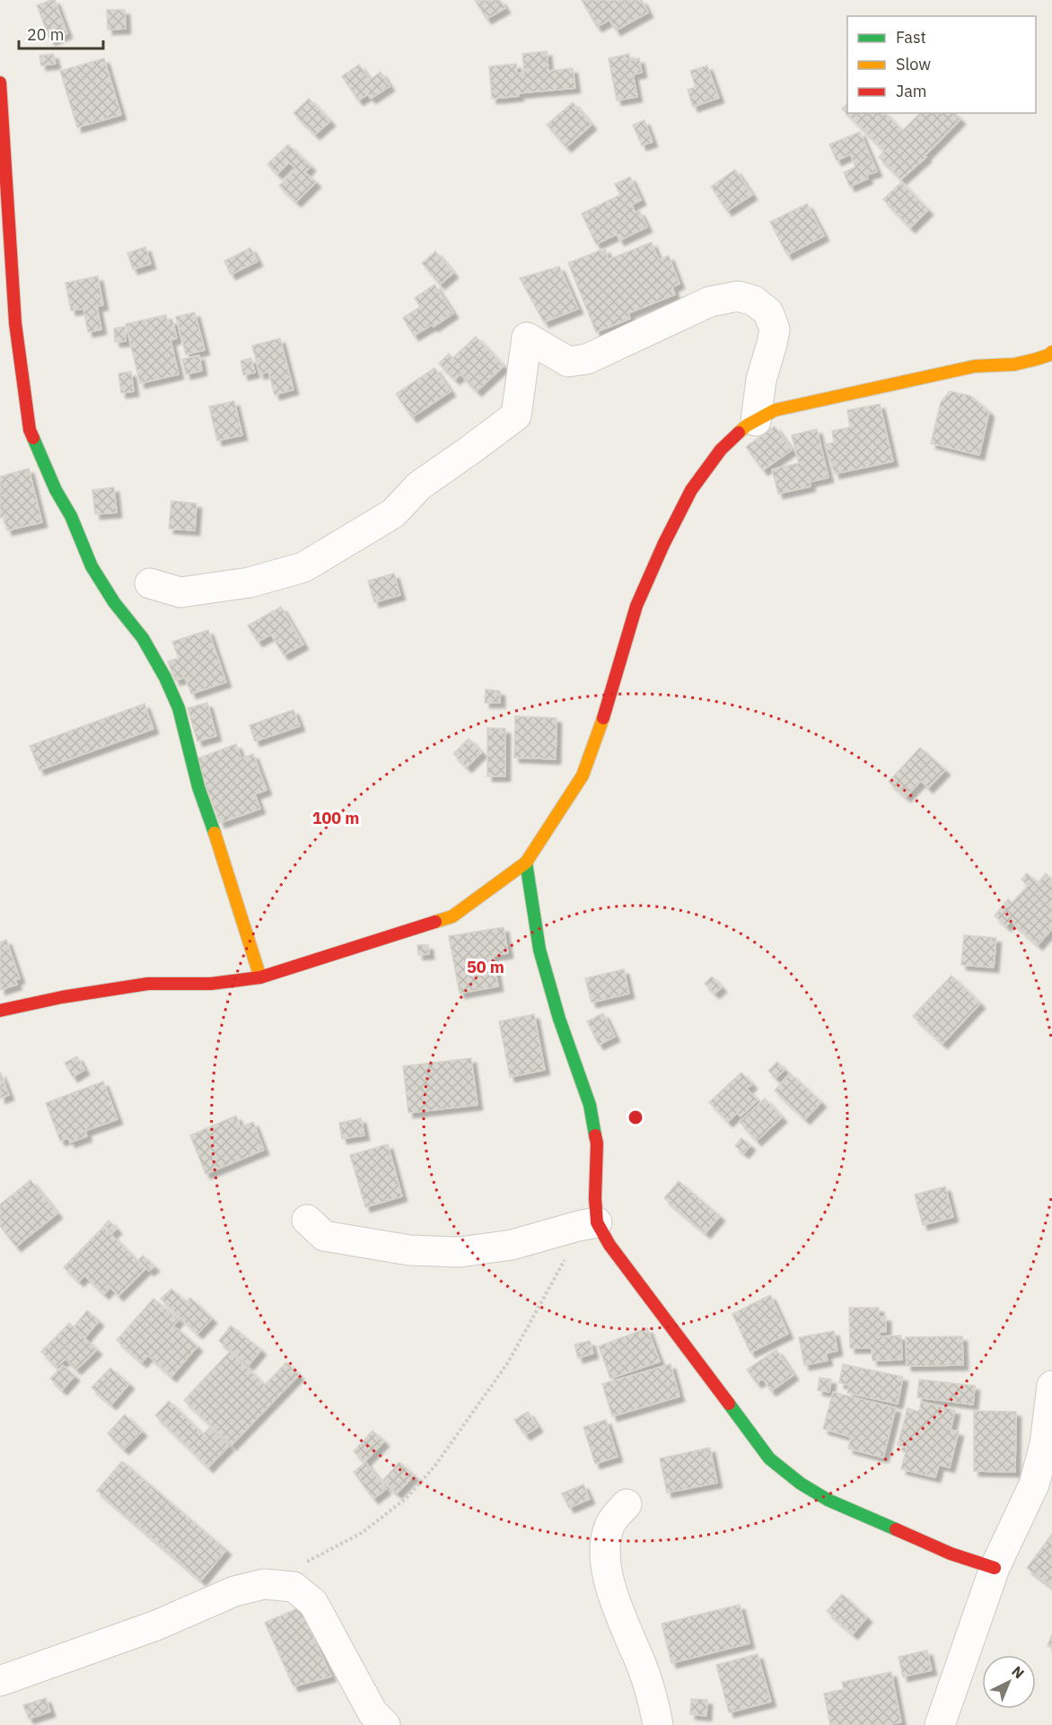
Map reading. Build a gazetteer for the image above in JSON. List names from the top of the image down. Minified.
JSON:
{"legend":["Fast","Slow","Jam"],"scale_bar":"20 m","north":"top right","rings":["100 m","50 m"]}
